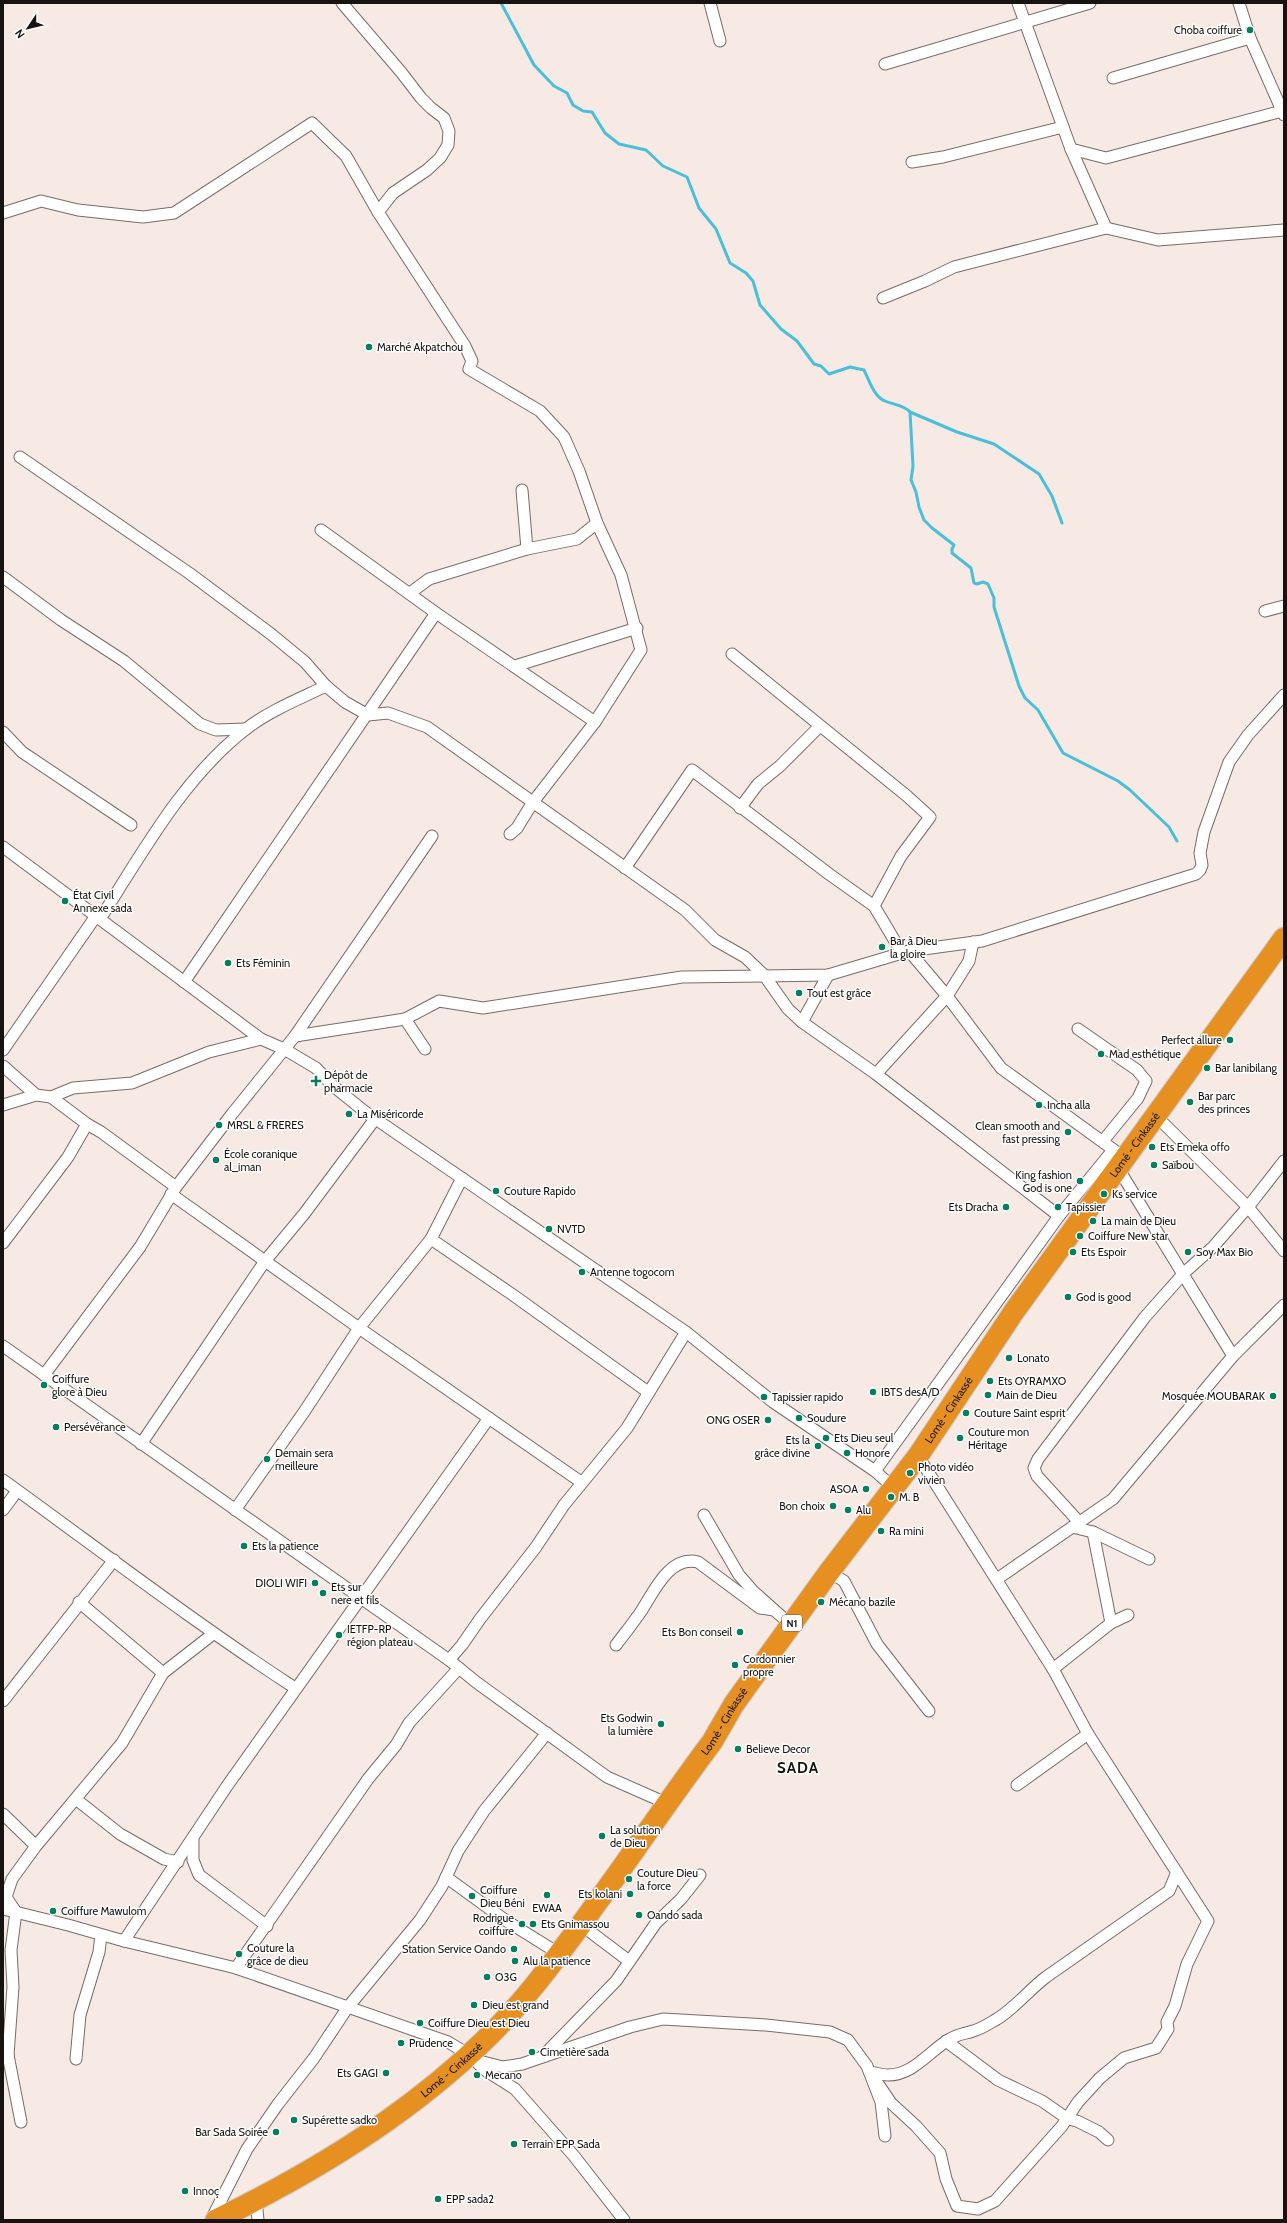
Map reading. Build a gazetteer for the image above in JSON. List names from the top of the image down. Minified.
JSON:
{"streets":{"highway":["Lomé - Cinkassé","N1"]},"districts":["SADA"],"places":{"other":["Choba coiffure","Marché Akpatchou","État Civil Annexe sada","Bar à Dieu la gloire","Ets Féminin","Tout est grâce","Perfect allure","Mad esthétique","Bar lanibilang","Bar parc des princes","Incha alla","La Miséricorde","MRSL & FRERES","Clean smooth and fast pressing","Ets Emeka offo","École coranique al_iman","Saïbou","King fashion God is one","Couture Rapido","Ks service","Ets Dracha","Tapissier","La main de Dieu","NVTD","Coiffure New star","Ets Espoir","Soy Max Bio","Antenne togocom","God is good","Lonato","Ets OYRAMXO","Coiffure glore à Dieu","IBTS desA/D","Main de Dieu","Mosquée MOUBARAK","Tapissier rapido","Couture Saint esprit","Soudure","ONG OSER","Persévérance","Ets Dieu seul","Couture mon Héritage","Ets la grâce divine","Honore","Demain sera meilleure","Photo vidéo vivien","ASOA","M. B","Bon choix","Alu","Ra mini","Ets la patience","DIOLI WIFI","Ets sur nere et fils","Mécano bazile","Ets Bon conseil","IETFP-RP région plateau","Cordonnier propre","Ets Godwin la lumière","Believe Decor","La solution de Dieu","Couture Dieu la force","Ets kolani","EWAA","Coiffure Dieu Béni","Coiffure Mawulom","Oando sada","Rodrigue coiffure","Ets Gnimassou","Station Service Oando","Couture la grâce de dieu","Alu la patience","O3G","Dieu est grand","Coiffure Dieu est Dieu","Prudence","Cimetière sada","Ets GAGI","Mecano","Supérette sadko","Bar Sada Soirée","Terrain EPP Sada","Innoç","EPP sada2"],"health":["Dépôt de pharmacie"]},"north":"bottom left"}
